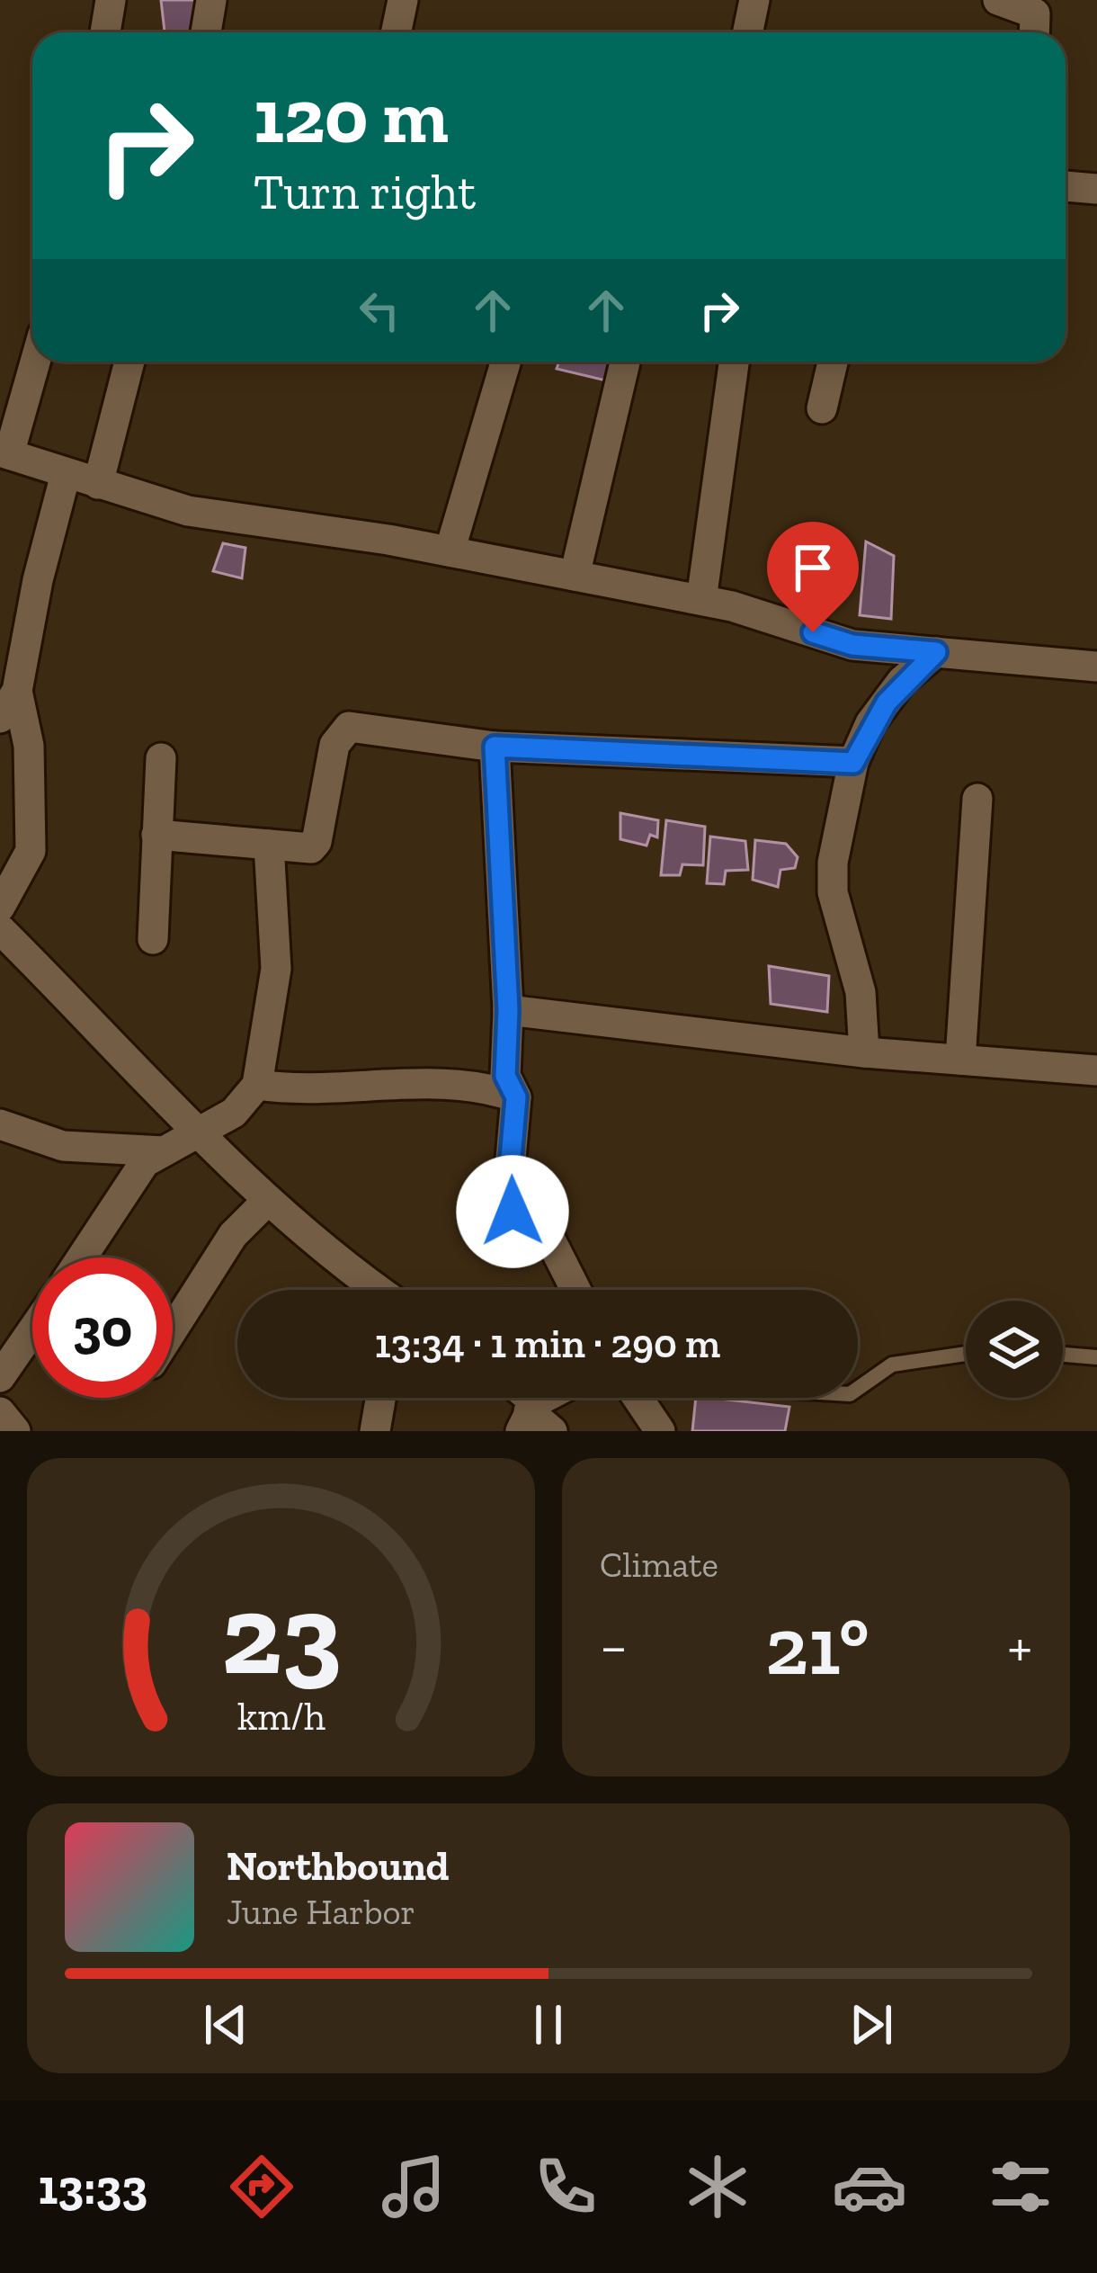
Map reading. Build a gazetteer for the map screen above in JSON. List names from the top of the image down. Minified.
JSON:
{"page":{"turn":["120 m","Turn right"],"limit":"30","trip":"13:34 · 1 min · 290 m","tile":"Climate","heat":["−","21°","+"],"song":["Northbound","June Harbor"],"tabs":"13:33","gauge":["23","km/h"]}}
